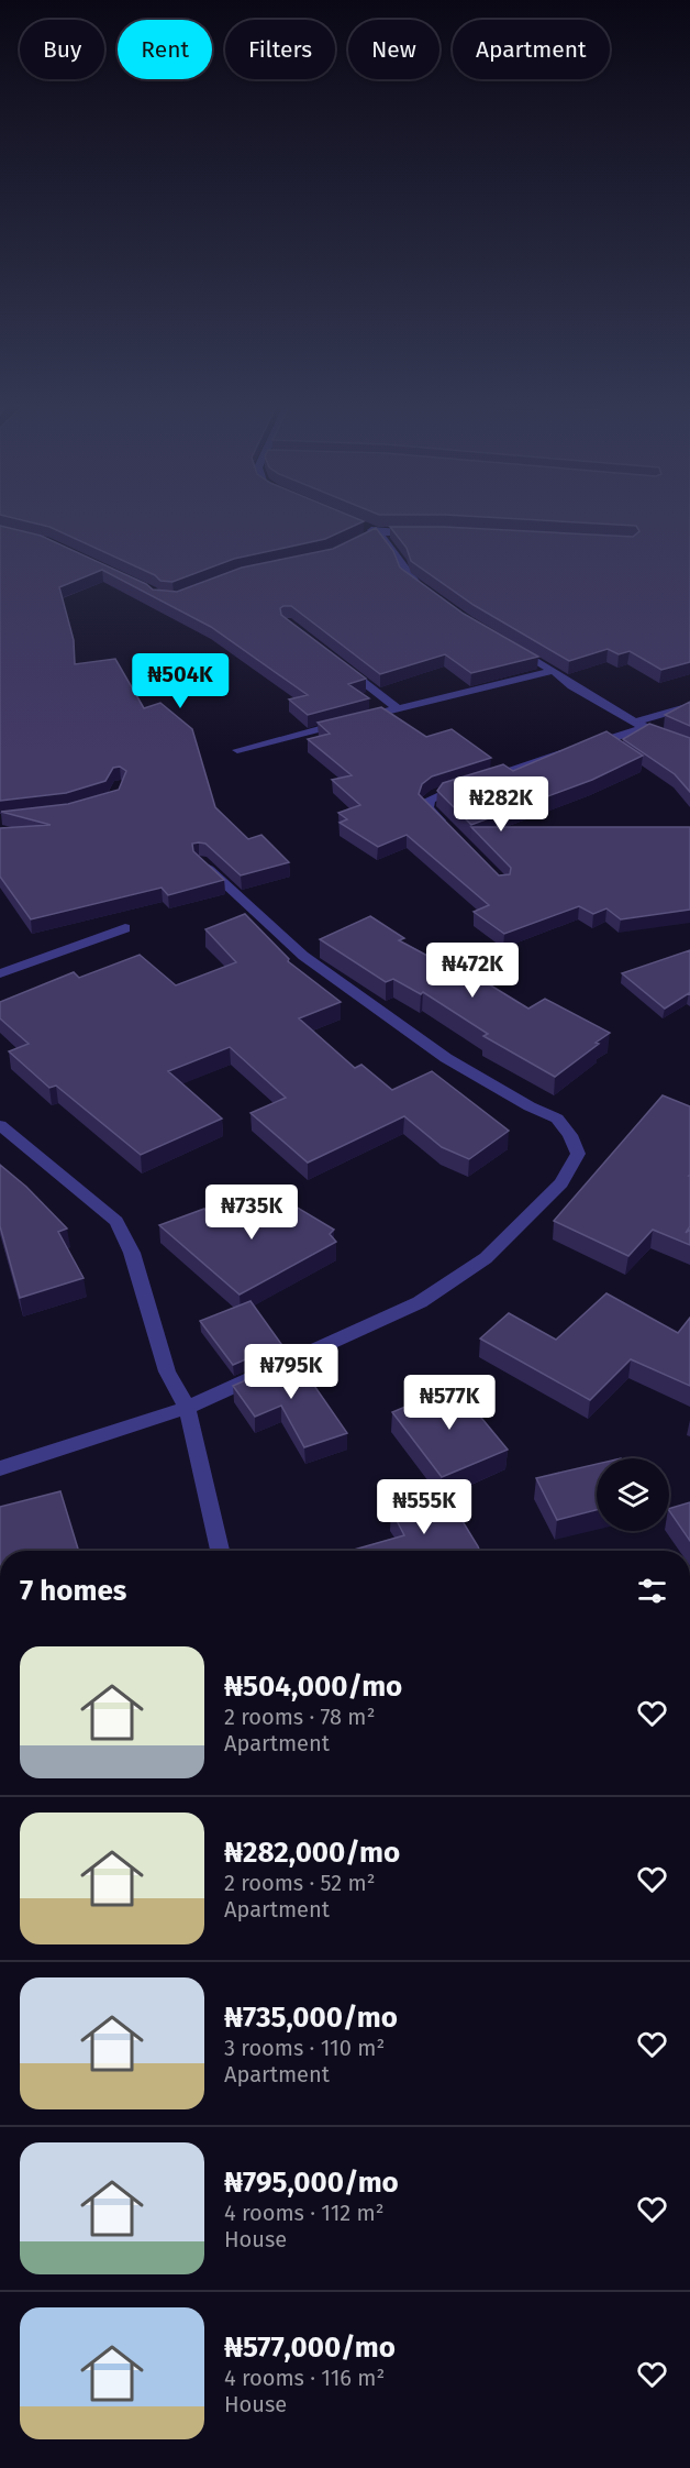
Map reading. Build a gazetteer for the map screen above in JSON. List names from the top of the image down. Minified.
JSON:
{"page":{"chip":["Buy","Rent","Filters","New","Apartment"],"price":["₦504K","₦282K","₦472K","₦735K","₦795K","₦577K","₦555K"],"heading":"7 homes","list":[{"name":"₦504,000/mo","note":"2 rooms · 78 m² · Apartment"},{"name":"₦282,000/mo","note":"2 rooms · 52 m² · Apartment"},{"name":"₦735,000/mo","note":"3 rooms · 110 m² · Apartment"},{"name":"₦795,000/mo","note":"4 rooms · 112 m² · House"},{"name":"₦577,000/mo","note":"4 rooms · 116 m² · House"}]}}
